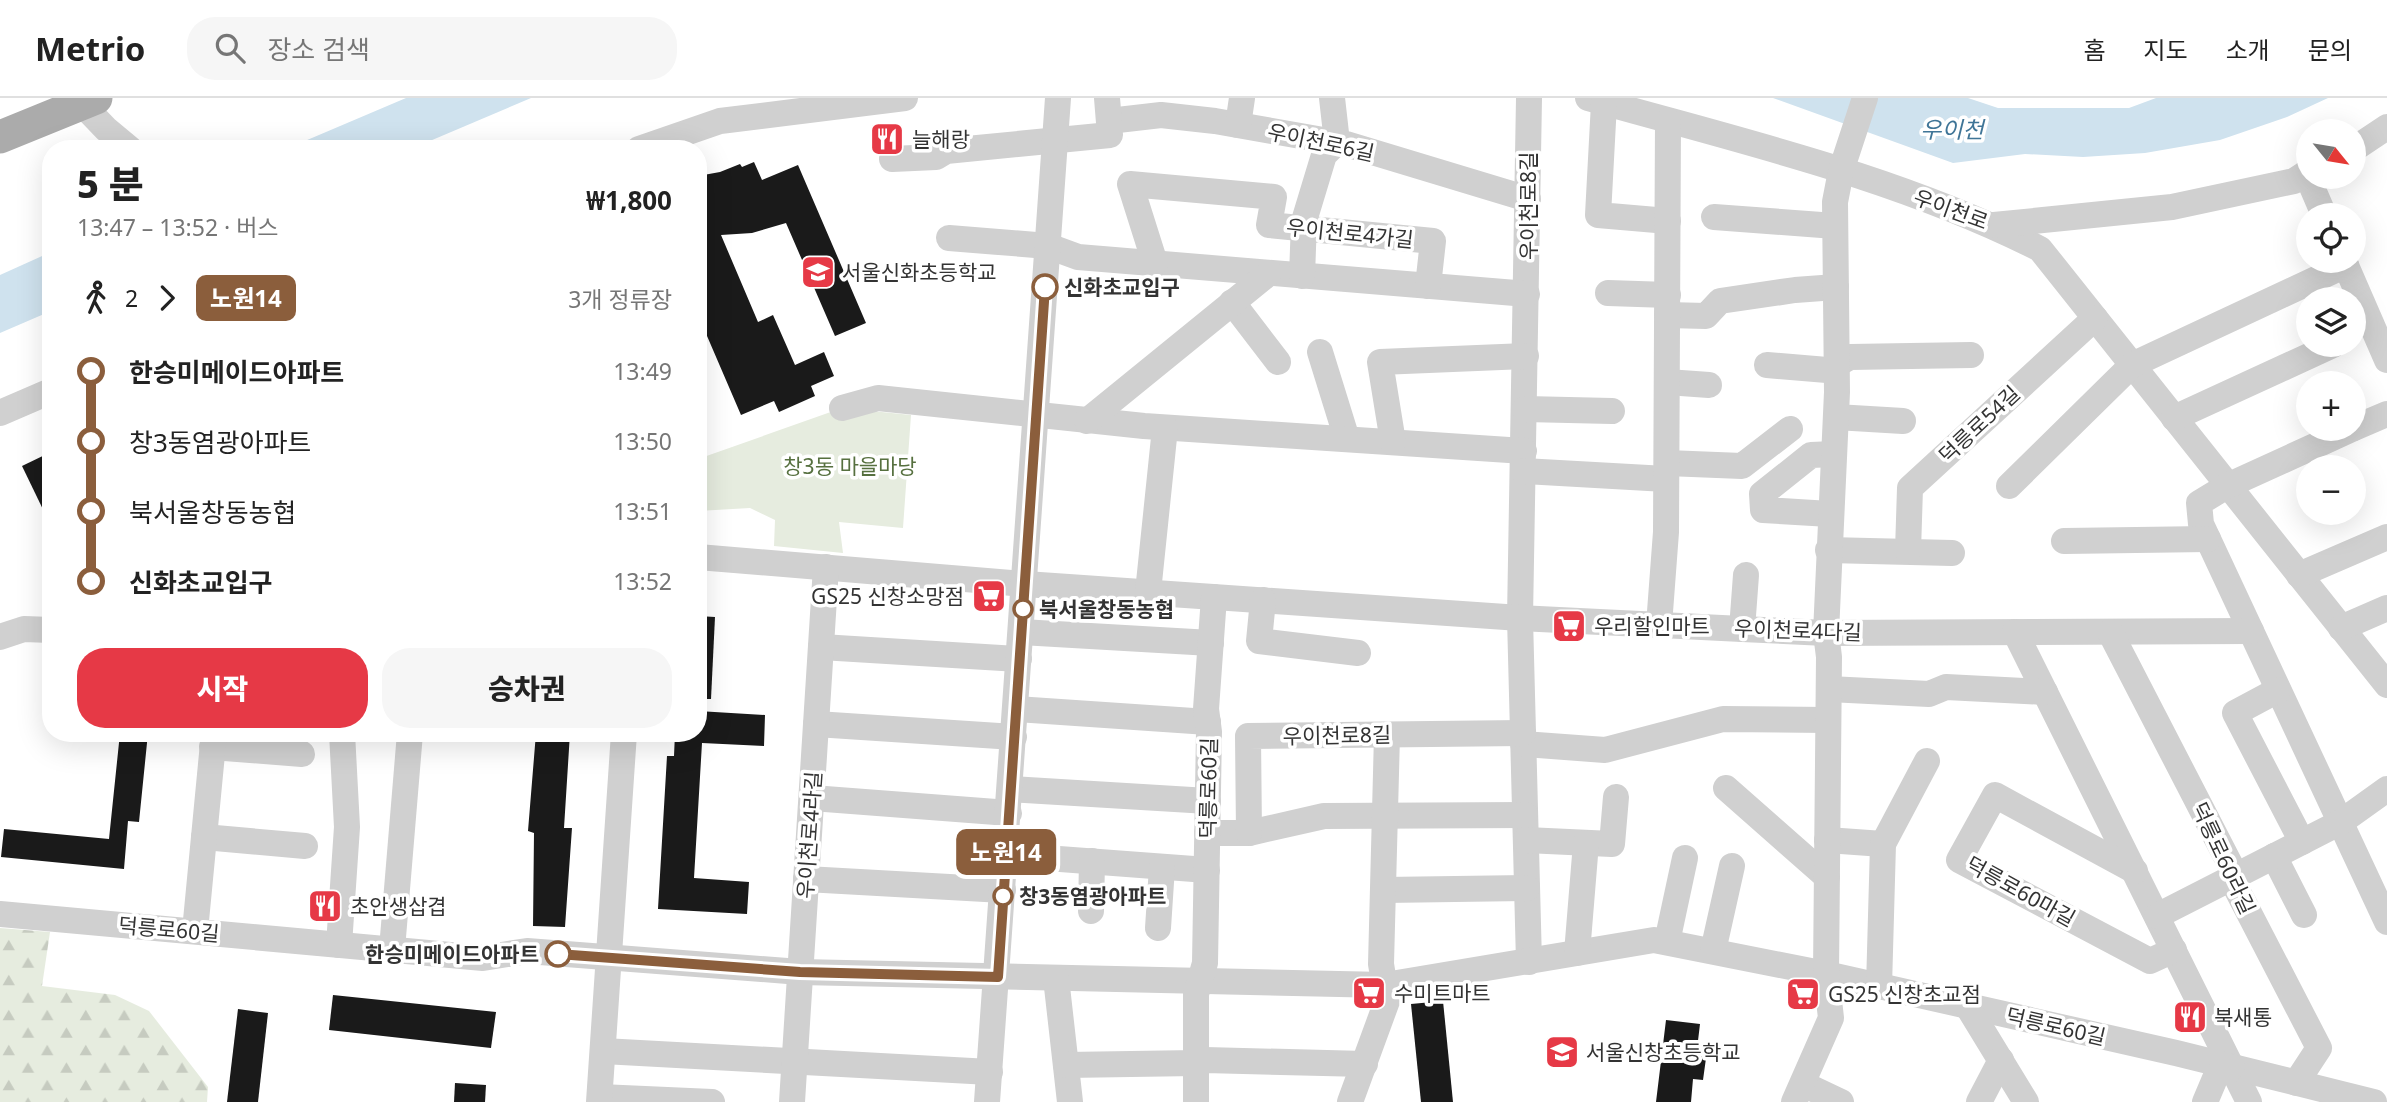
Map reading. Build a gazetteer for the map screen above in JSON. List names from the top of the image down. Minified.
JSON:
{"streets":{"street":["우이천로6길","우이천로8길","우이천로","우이천로4가길","덕릉로54길","우이천로4다길","덕릉로60길","우이천로4라길","덕릉로60라길","덕릉로60마길"]},"crossings":[["우이천로6길","우이천로8길"],["우이천로8길","우이천로4다길"],["우이천로8길","덕릉로60길"],["우이천로4다길","덕릉로60길"],["우이천로4다길","덕릉로60라길"],["덕릉로60길","우이천로4라길"],["덕릉로60길","덕릉로60라길"]],"water":["우이천"],"parks":["창3동 마을마당"],"places":{"restaurant":["늘해랑","초안생삽겹","북새통"],"school or university":["서울신화초등학교","서울신창초등학교"],"other":["신화초교입구","북서울창동농협","창3동염광아파트","한승미메이드아파트"],"supermarket":["GS25 신창소망점","우리할인마트","수미트마트","GS25 신창초교점"]},"lines":["bus line 노원14"],"north":"bottom right","page":{"header":"Metrio","search":"장소 검색","nav":["홈","지도","소개","문의"],"on_map":"노원14","map_buttons":["+","−"],"heading":["5 분","13:47 – 13:52 · 버스","₩1,800"],"legs":["2","노원14","3개 정류장"],"list":[{"name":"한승미메이드아파트","value":"13:49"},{"name":"창3동염광아파트","value":"13:50"},{"name":"북서울창동농협","value":"13:51"},{"name":"신화초교입구","value":"13:52"}],"buttons":["시작","승차권"]}}
